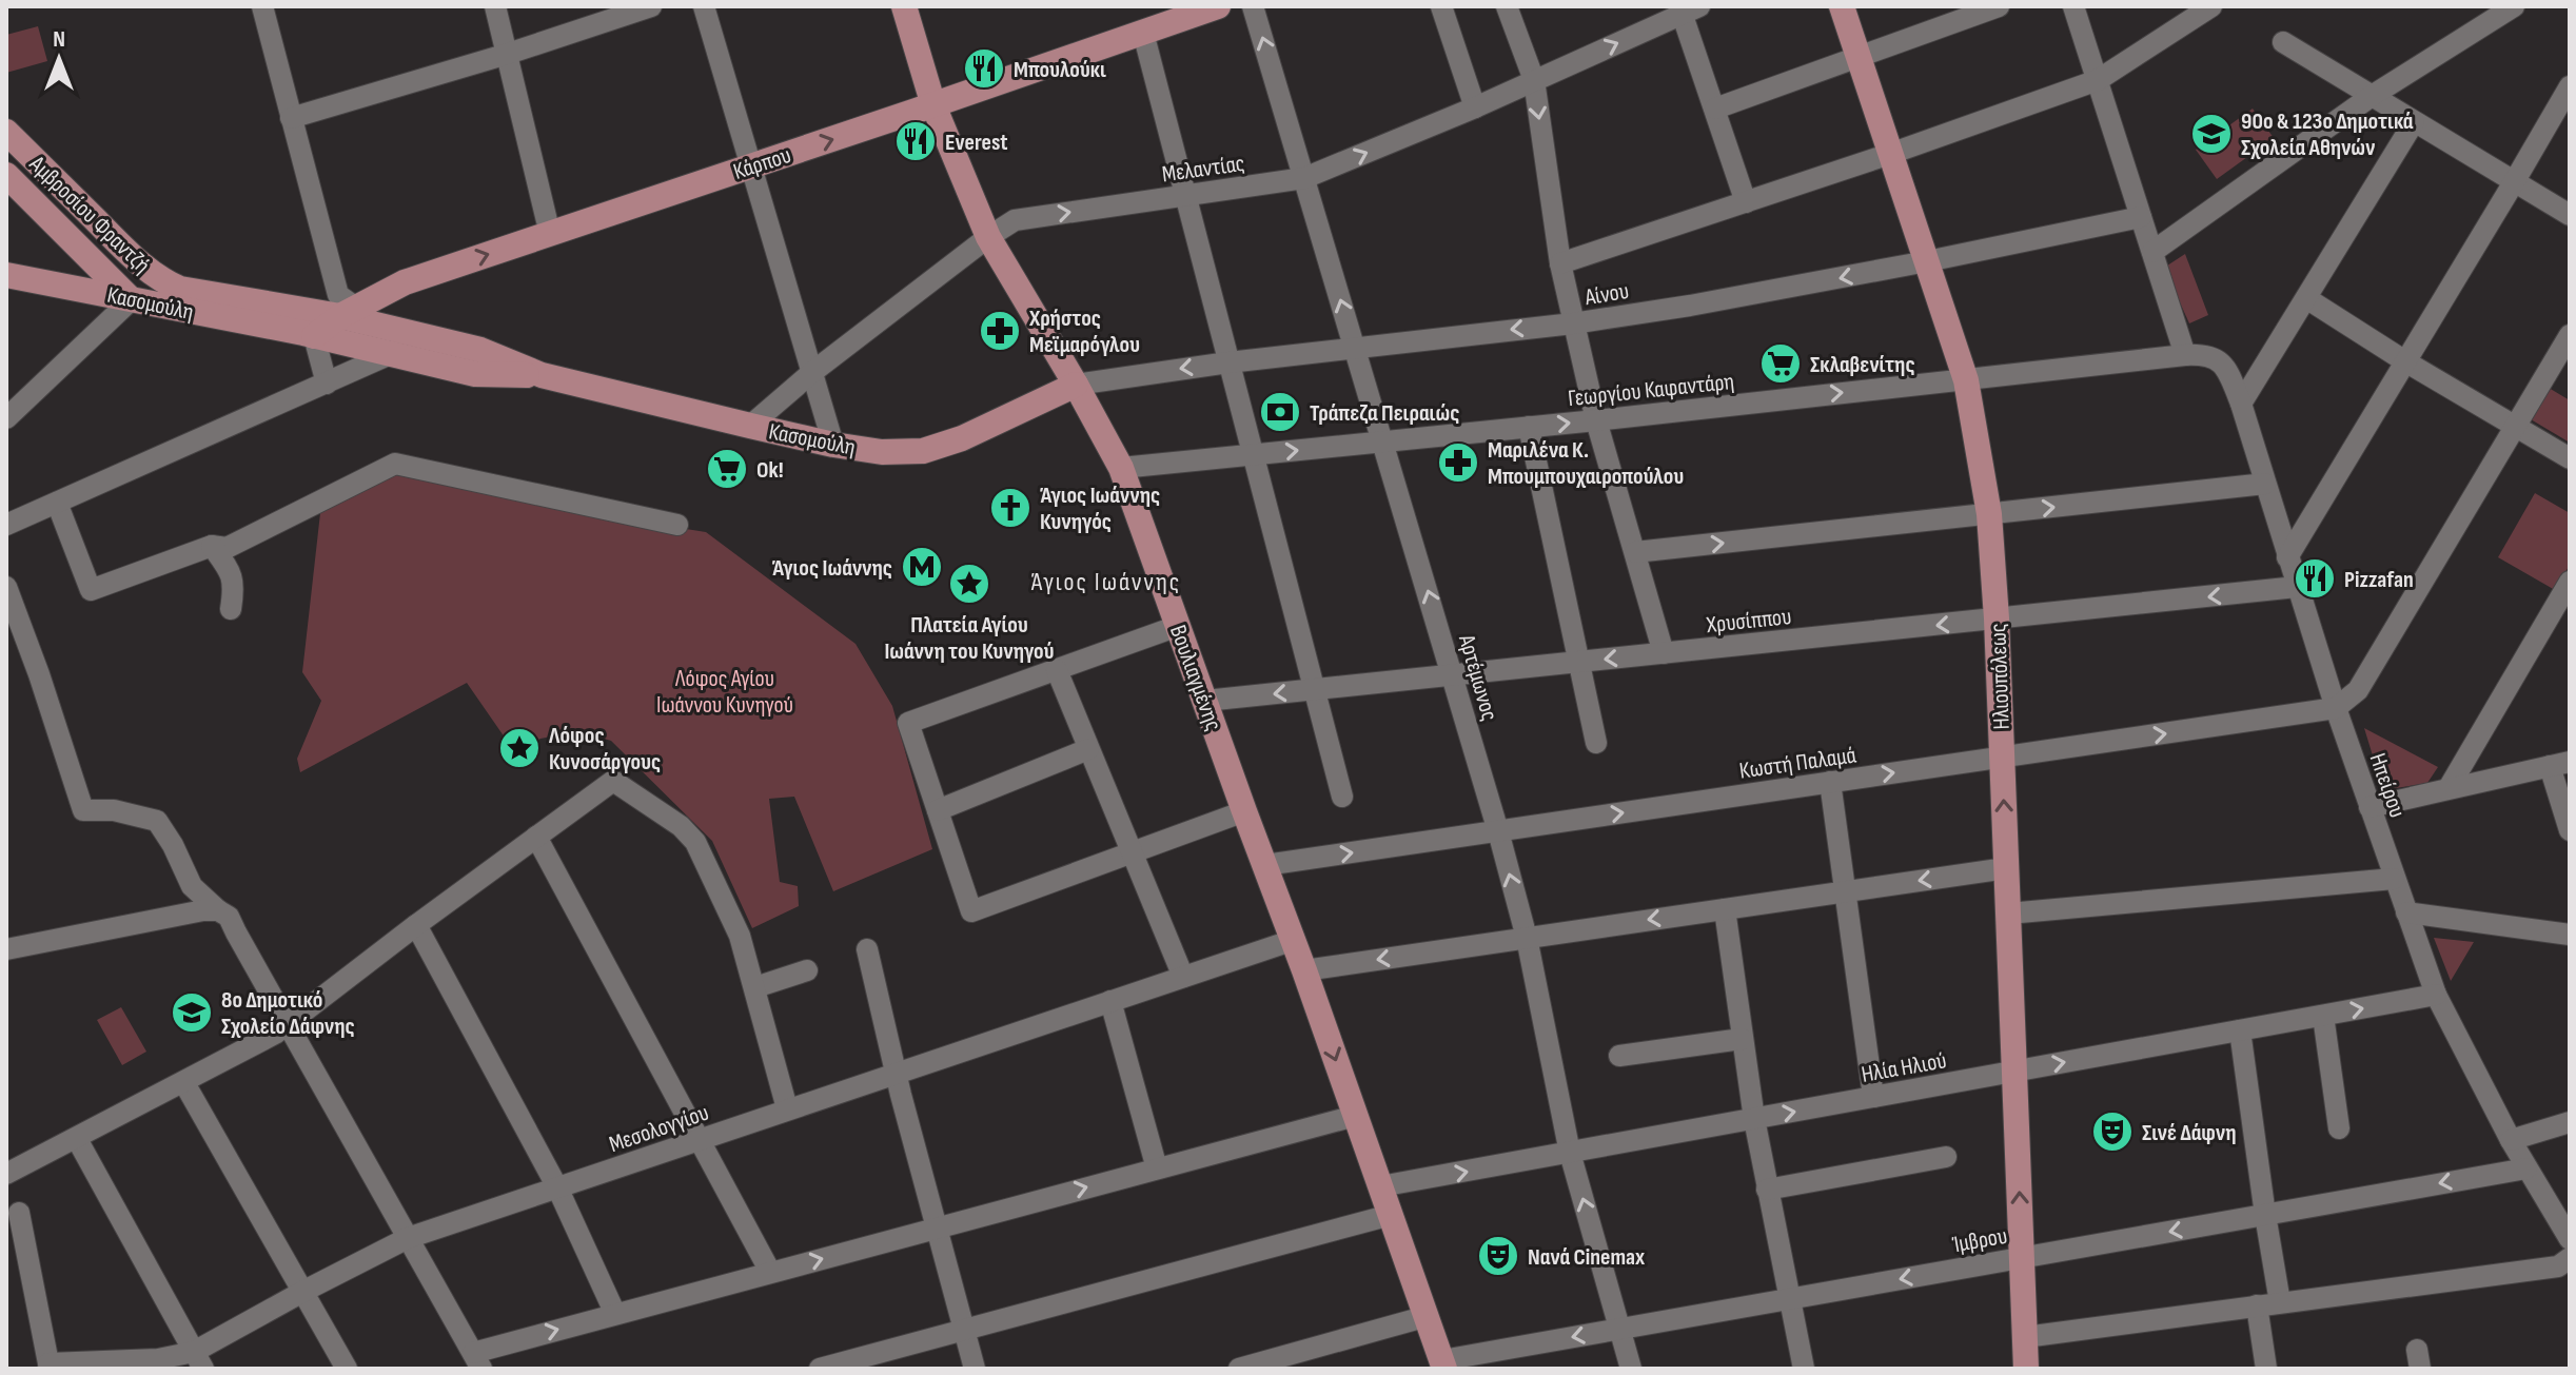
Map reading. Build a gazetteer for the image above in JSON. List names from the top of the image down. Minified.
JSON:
{"streets":{"main road":["Κάρπου","Αμβροσίου Φραντζή","Κασομούλη","Ηλιουπόλεως","Βουλιαγμένης"],"street":["Μελαντίας","Αίνου","Γεωργίου Καφαντάρη","Χρυσίππου","Αρτέμωνος","Κωστή Παλαμά","Ηπείρου","Ηλία Ηλιού","Μεσολογγίου","Ίμβρου"]},"crossings":[["Κάρπου","Κασομούλη"],["Κάρπου","Βουλιαγμένης"],["Μελαντίας","Κασομούλη"],["Μελαντίας","Βουλιαγμένης"],["Μελαντίας","Αρτέμωνος"],["Αμβροσίου Φραντζή","Κασομούλη"],["Αίνου","Κασομούλη"],["Αίνου","Ηλιουπόλεως"],["Αίνου","Βουλιαγμένης"],["Αίνου","Αρτέμωνος"],["Κασομούλη","Βουλιαγμένης"],["Γεωργίου Καφαντάρη","Ηλιουπόλεως"],["Γεωργίου Καφαντάρη","Βουλιαγμένης"],["Γεωργίου Καφαντάρη","Αρτέμωνος"],["Γεωργίου Καφαντάρη","Ηπείρου"],["Χρυσίππου","Ηλιουπόλεως"],["Χρυσίππου","Βουλιαγμένης"],["Χρυσίππου","Αρτέμωνος"],["Χρυσίππου","Ηπείρου"],["Ηλιουπόλεως","Κωστή Παλαμά"],["Ηλιουπόλεως","Ηλία Ηλιού"],["Ηλιουπόλεως","Ίμβρου"],["Βουλιαγμένης","Κωστή Παλαμά"],["Βουλιαγμένης","Ηλία Ηλιού"],["Βουλιαγμένης","Μεσολογγίου"],["Βουλιαγμένης","Ίμβρου"],["Αρτέμωνος","Κωστή Παλαμά"],["Αρτέμωνος","Ηλία Ηλιού"],["Αρτέμωνος","Ίμβρου"],["Κωστή Παλαμά","Ηπείρου"],["Ηπείρου","Ηλία Ηλιού"],["Ηπείρου","Ίμβρου"]],"one_way":["Κάρπου","Μελαντίας"],"districts":["Άγιος Ιωάννης"],"parks":["Λόφος Αγίου Ιωάννου Κυνηγού"],"places":{"restaurant":["Μπουλούκι","Everest","Pizzafan"],"school or university":["90ο & 123ο Δημοτικά Σχολεία Αθηνών","8ο Δημοτικό Σχολείο Δάφνης"],"pharmacy":["Χρήστος Μεϊμαρόγλου","Μαριλένα Κ. Μπουμπουχαιροπούλου"],"supermarket":["Σκλαβενίτης","Ok!"],"bank":["Τράπεζα Πειραιώς"],"church":["Άγιος Ιωάννης Κυνηγός"],"metro station":["Άγιος Ιωάννης"],"place":["Πλατεία Αγίου Ιωάννη του Κυνηγού","Λόφος Κυνοσάργους"],"theatre":["Σινέ Δάφνη","Νανά Cinemax"]},"north":"top"}
